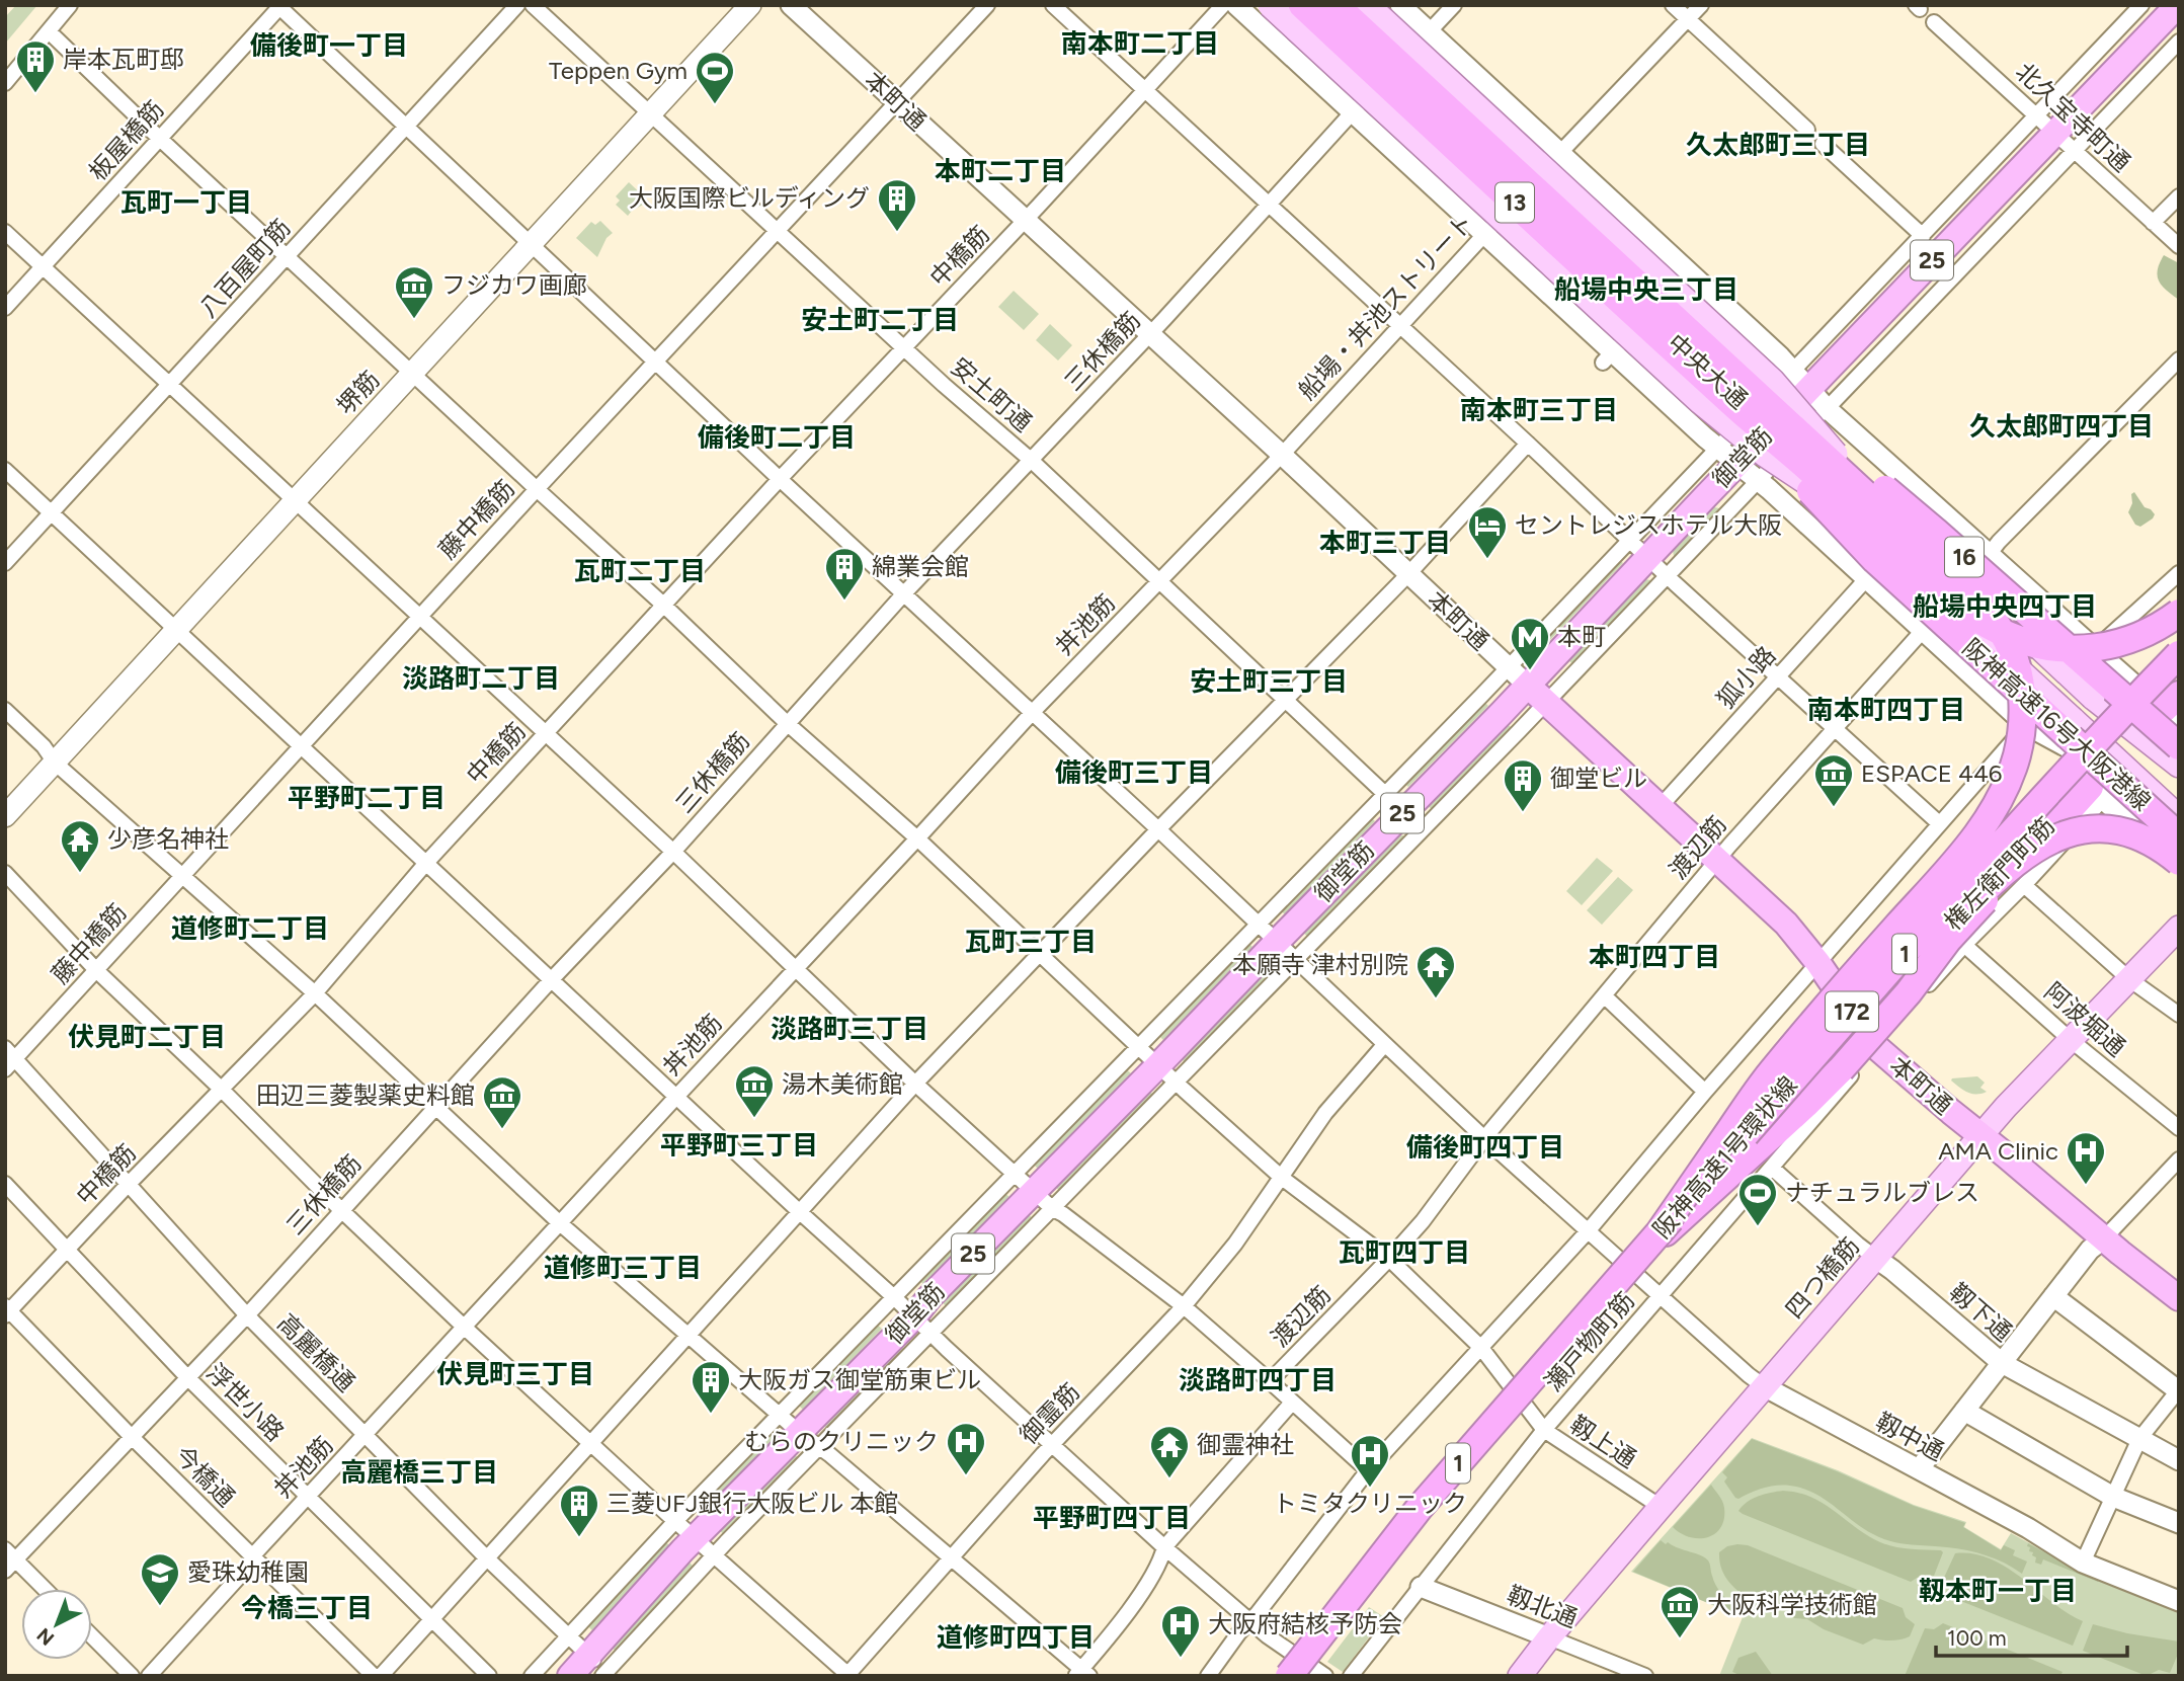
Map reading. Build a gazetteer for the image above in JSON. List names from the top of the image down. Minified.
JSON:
{"streets":{"highway":["本町通","13","25","御堂筋","16","阪神高速16号大阪港線","1","172","阪神高速1号環状線"],"main road":["中央大通","堺筋","四つ橋筋"],"street":["北久宝寺町通","板屋橋筋","中橋筋","八百屋町筋","船場・丼池ストリート","三休橋筋","安土町通","藤中橋筋","丼池筋","狐小路","渡辺筋","権左衛門町筋","阿波堀通","靱下通","瀬戸物町筋","高麗橋通","浮世小路","御霊筋","靱中通","靱上通","今橋通","靱北通"]},"crossings":[["本町通","中橋筋"],["本町通","船場・丼池ストリート"],["本町通","三休橋筋"],["本町通","御堂筋"],["本町通","藤中橋筋"],["本町通","丼池筋"],["本町通","狐小路"],["本町通","渡辺筋"],["本町通","権左衛門町筋"],["本町通","四つ橋筋"],["本町通","瀬戸物町筋"],["北久宝寺町通","御堂筋"],["板屋橋筋","靱中通"],["板屋橋筋","靱上通"],["13","16"],["13","阪神高速16号大阪港線"],["13","1"],["中橋筋","安土町通"],["中橋筋","高麗橋通"],["中橋筋","浮世小路"],["中橋筋","靱中通"],["中橋筋","靱上通"],["中橋筋","今橋通"],["八百屋町筋","靱中通"],["八百屋町筋","靱上通"],["船場・丼池ストリート","中央大通"],["船場・丼池ストリート","丼池筋"],["三休橋筋","中央大通"],["三休橋筋","安土町通"],["三休橋筋","高麗橋通"],["三休橋筋","浮世小路"],["三休橋筋","靱中通"],["三休橋筋","靱上通"],["三休橋筋","今橋通"],["中央大通","御堂筋"],["中央大通","16"],["中央大通","狐小路"],["中央大通","渡辺筋"],["堺筋","安土町通"],["堺筋","靱中通"],["堺筋","靱上通"],["安土町通","御堂筋"],["安土町通","藤中橋筋"],["安土町通","丼池筋"],["御堂筋","高麗橋通"],["御堂筋","靱中通"],["御堂筋","靱上通"],["藤中橋筋","高麗橋通"],["藤中橋筋","靱中通"],["藤中橋筋","靱上通"],["16","阪神高速16号大阪港線"],["16","1"],["丼池筋","高麗橋通"],["丼池筋","浮世小路"],["丼池筋","靱中通"],["丼池筋","靱上通"],["丼池筋","今橋通"],["阪神高速16号大阪港線","1"],["渡辺筋","靱中通"],["渡辺筋","靱上通"],["権左衛門町筋","阿波堀通"],["権左衛門町筋","瀬戸物町筋"],["1","阪神高速1号環状線"],["阿波堀通","四つ橋筋"],["阪神高速1号環状線","靱中通"],["四つ橋筋","靱下通"],["四つ橋筋","靱中通"],["四つ橋筋","靱上通"],["四つ橋筋","靱北通"],["靱下通","瀬戸物町筋"],["瀬戸物町筋","靱中通"],["瀬戸物町筋","靱上通"],["瀬戸物町筋","靱北通"],["御霊筋","靱中通"],["御霊筋","靱上通"]],"districts":["南本町二丁目","備後町一丁目","久太郎町三丁目","本町二丁目","瓦町一丁目","船場中央三丁目","安土町二丁目","南本町三丁目","久太郎町四丁目","備後町二丁目","本町三丁目","瓦町二丁目","船場中央四丁目","淡路町二丁目","安土町三丁目","南本町四丁目","備後町三丁目","平野町二丁目","道修町二丁目","瓦町三丁目","本町四丁目","淡路町三丁目","伏見町二丁目","平野町三丁目","備後町四丁目","瓦町四丁目","道修町三丁目","伏見町三丁目","淡路町四丁目","高麗橋三丁目","平野町四丁目","靱本町一丁目","今橋三丁目","道修町四丁目"],"places":{"building":["岸本瓦町邸","大阪国際ビルディング","綿業会館","御堂ビル","大阪ガス御堂筋東ビル","三菱UFJ銀行大阪ビル 本館"],"sports":["Teppen Gym","ナチュラルブレス"],"museum":["フジカワ画廊","ESPACE 446","湯木美術館","田辺三菱製薬史料館","大阪科学技術館"],"hotel":["セントレジスホテル大阪"],"metro station":["本町"],"temple":["少彦名神社","本願寺 津村別院","御霊神社"],"hospital":["AMA Clinic","むらのクリニック","トミタクリニック","大阪府結核予防会"],"school or university":["愛珠幼稚園"]},"scale_bar":"100 m","north":"bottom left"}
